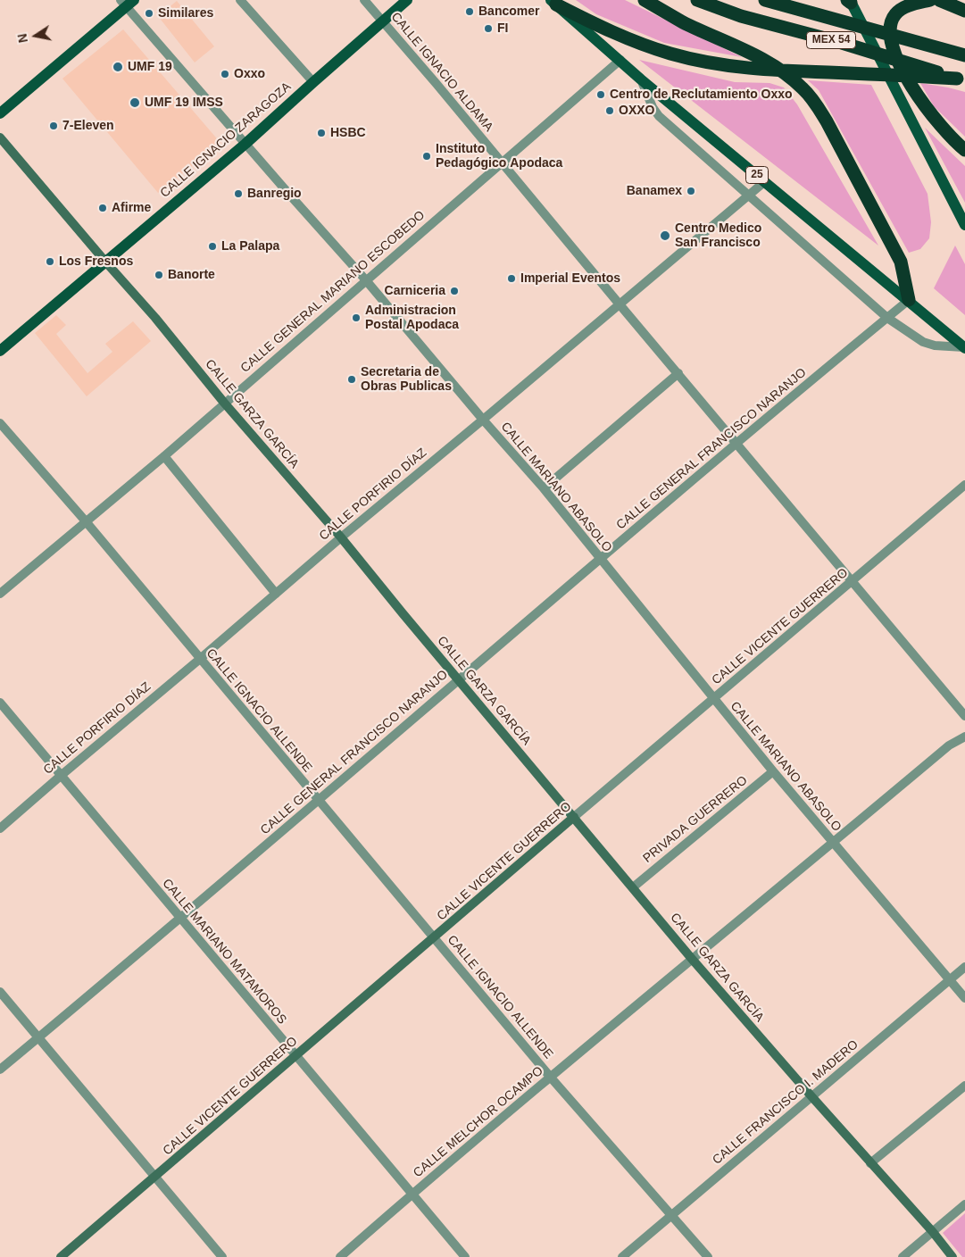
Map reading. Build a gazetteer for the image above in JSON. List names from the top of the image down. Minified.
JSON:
{"streets":{"highway":["MEX 54"],"main road":["CALLE IGNACIO ZARAGOZA","25"],"street":["CALLE IGNACIO ALDAMA","CALLE GENERAL MARIANO ESCOBEDO","CALLE GARZA GARCÍA","CALLE GENERAL FRANCISCO NARANJO","CALLE MARIANO ABASOLO","CALLE PORFIRIO DÍAZ","CALLE VICENTE GUERRERO","CALLE IGNACIO ALLENDE","PRIVADA GUERRERO","CALLE MARIANO MATAMOROS","CALLE FRANCISCO I. MADERO","CALLE MELCHOR OCAMPO"]},"crossings":[["CALLE IGNACIO ALDAMA","CALLE IGNACIO ZARAGOZA"],["CALLE IGNACIO ALDAMA","CALLE GENERAL MARIANO ESCOBEDO"],["CALLE IGNACIO ALDAMA","CALLE GENERAL FRANCISCO NARANJO"],["CALLE IGNACIO ALDAMA","CALLE PORFIRIO DÍAZ"],["CALLE IGNACIO ALDAMA","CALLE VICENTE GUERRERO"],["CALLE IGNACIO ZARAGOZA","CALLE GARZA GARCÍA"],["CALLE IGNACIO ZARAGOZA","CALLE MARIANO ABASOLO"],["25","CALLE GENERAL MARIANO ESCOBEDO"],["25","CALLE GENERAL FRANCISCO NARANJO"],["25","CALLE PORFIRIO DÍAZ"],["CALLE GENERAL MARIANO ESCOBEDO","CALLE GARZA GARCÍA"],["CALLE GENERAL MARIANO ESCOBEDO","CALLE MARIANO ABASOLO"],["CALLE GENERAL MARIANO ESCOBEDO","CALLE IGNACIO ALLENDE"],["CALLE GARZA GARCÍA","CALLE GENERAL FRANCISCO NARANJO"],["CALLE GARZA GARCÍA","CALLE PORFIRIO DÍAZ"],["CALLE GARZA GARCÍA","CALLE VICENTE GUERRERO"],["CALLE GARZA GARCÍA","PRIVADA GUERRERO"],["CALLE GARZA GARCÍA","CALLE FRANCISCO I. MADERO"],["CALLE GARZA GARCÍA","CALLE MELCHOR OCAMPO"],["CALLE GENERAL FRANCISCO NARANJO","CALLE MARIANO ABASOLO"],["CALLE GENERAL FRANCISCO NARANJO","CALLE IGNACIO ALLENDE"],["CALLE GENERAL FRANCISCO NARANJO","CALLE MARIANO MATAMOROS"],["CALLE MARIANO ABASOLO","CALLE PORFIRIO DÍAZ"],["CALLE MARIANO ABASOLO","CALLE VICENTE GUERRERO"],["CALLE MARIANO ABASOLO","PRIVADA GUERRERO"],["CALLE MARIANO ABASOLO","CALLE FRANCISCO I. MADERO"],["CALLE MARIANO ABASOLO","CALLE MELCHOR OCAMPO"],["CALLE PORFIRIO DÍAZ","CALLE IGNACIO ALLENDE"],["CALLE PORFIRIO DÍAZ","CALLE MARIANO MATAMOROS"],["CALLE VICENTE GUERRERO","CALLE IGNACIO ALLENDE"],["CALLE VICENTE GUERRERO","CALLE MARIANO MATAMOROS"],["CALLE IGNACIO ALLENDE","CALLE FRANCISCO I. MADERO"],["CALLE IGNACIO ALLENDE","CALLE MELCHOR OCAMPO"],["CALLE MARIANO MATAMOROS","CALLE MELCHOR OCAMPO"]],"places":["Bancomer","Similares","FI","UMF 19","Oxxo","Centro de Reclutamiento Oxxo","UMF 19 IMSS","OXXO","7-Eleven","HSBC","Instituto Pedagógico Apodaca","Banamex","Banregio","Afirme","Centro Medico San Francisco","La Palapa","Los Fresnos","Banorte","Imperial Eventos","Carniceria","Administracion Postal Apodaca","Secretaria de Obras Publicas"],"north":"left"}
